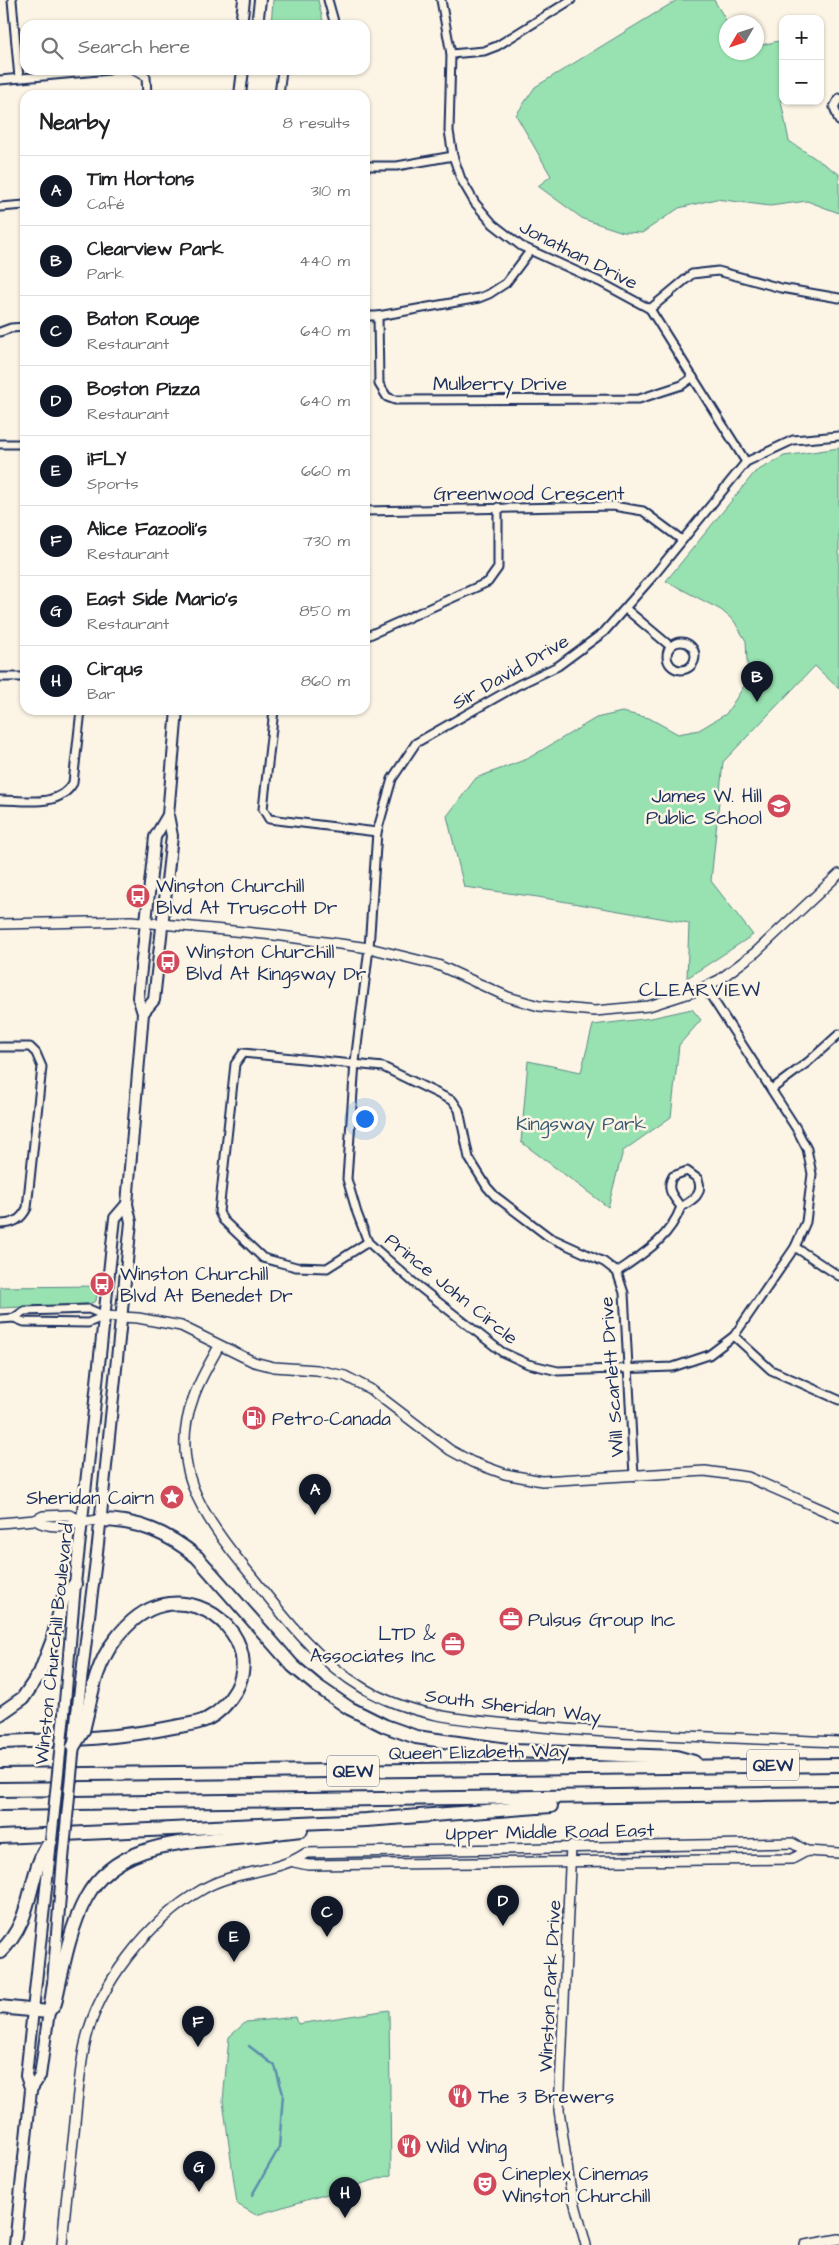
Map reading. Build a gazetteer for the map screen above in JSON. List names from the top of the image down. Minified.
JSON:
{"streets":{"highway":["Queen Elizabeth Way","QEW"],"main road":["Winston Churchill Boulevard"],"street":["Jonathan Drive","Mulberry Drive","Greenwood Crescent","Sir David Drive","Prince John Circle","Will Scarlett Drive","South Sheridan Way","Upper Middle Road East","Winston Park Drive"]},"crossings":[["Jonathan Drive","Mulberry Drive"],["Jonathan Drive","Sir David Drive"],["Greenwood Crescent","Sir David Drive"],["Sir David Drive","Prince John Circle"],["Prince John Circle","Will Scarlett Drive"],["Upper Middle Road East","Winston Park Drive"]],"districts":["CLEARVIEW"],"parks":["Kingsway Park"],"places":{"school or university":["James W. Hill Public School"],"bus stop":["Winston Churchill Blvd At Truscott Dr","Winston Churchill Blvd At Kingsway Dr","Winston Churchill Blvd At Benedet Dr"],"fuel station":["Petro-Canada"],"place":["Sheridan Cairn"],"office":["Pulsus Group Inc","LTD & Associates Inc"],"restaurant":["The 3 Brewers","Wild Wing"],"theatre":["Cineplex Cinemas Winston Churchill"]},"north":"bottom left","page":{"map_buttons":["+","−"],"search":"Search here","heading":["Nearby","8 results"],"list":[{"mark":"A","name":"Tim Hortons","note":"Café","value":"310 m"},{"mark":"B","name":"Clearview Park","note":"Park","value":"440 m"},{"mark":"C","name":"Baton Rouge","note":"Restaurant","value":"640 m"},{"mark":"D","name":"Boston Pizza","note":"Restaurant","value":"640 m"},{"mark":"E","name":"iFLY","note":"Sports","value":"660 m"},{"mark":"F","name":"Alice Fazooli's","note":"Restaurant","value":"730 m"},{"mark":"G","name":"East Side Mario's","note":"Restaurant","value":"850 m"},{"mark":"H","name":"Cirqus","note":"Bar","value":"860 m"}],"pins":["B","A","D","C","E","F","G","H"]}}
